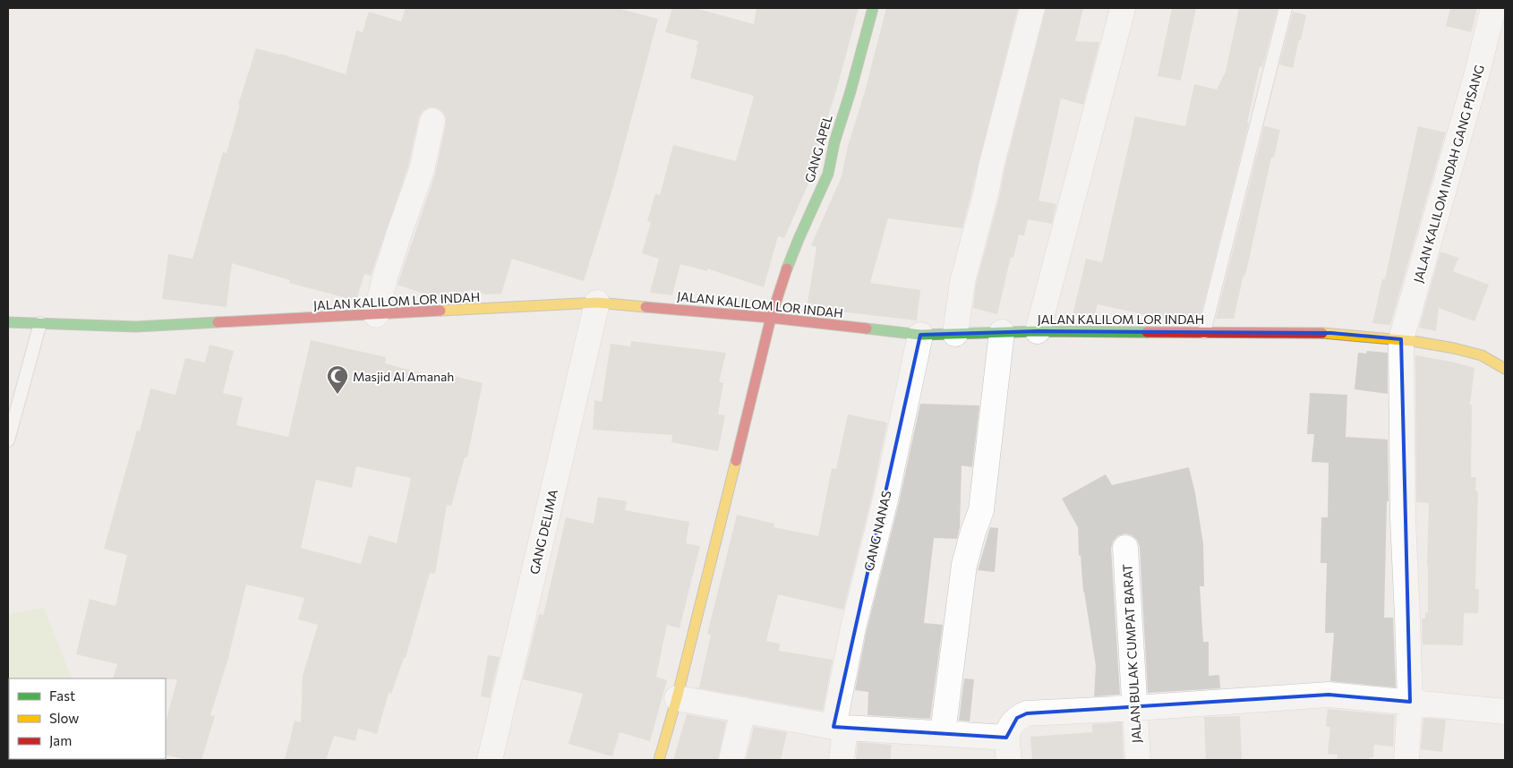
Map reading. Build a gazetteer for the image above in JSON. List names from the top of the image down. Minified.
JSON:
{"streets":{"street":["GANG APEL","JALAN KALILOM INDAH GANG PISANG","JALAN KALILOM LOR INDAH","GANG NANAS","GANG DELIMA","JALAN BULAK CUMPAT BARAT"]},"crossings":[["GANG APEL","JALAN KALILOM LOR INDAH"],["JALAN KALILOM INDAH GANG PISANG","JALAN KALILOM LOR INDAH"],["JALAN KALILOM LOR INDAH","GANG NANAS"],["JALAN KALILOM LOR INDAH","GANG DELIMA"]],"places":{"mosque":["Masjid Al Amanah"]},"legend":["Fast","Slow","Jam"]}
